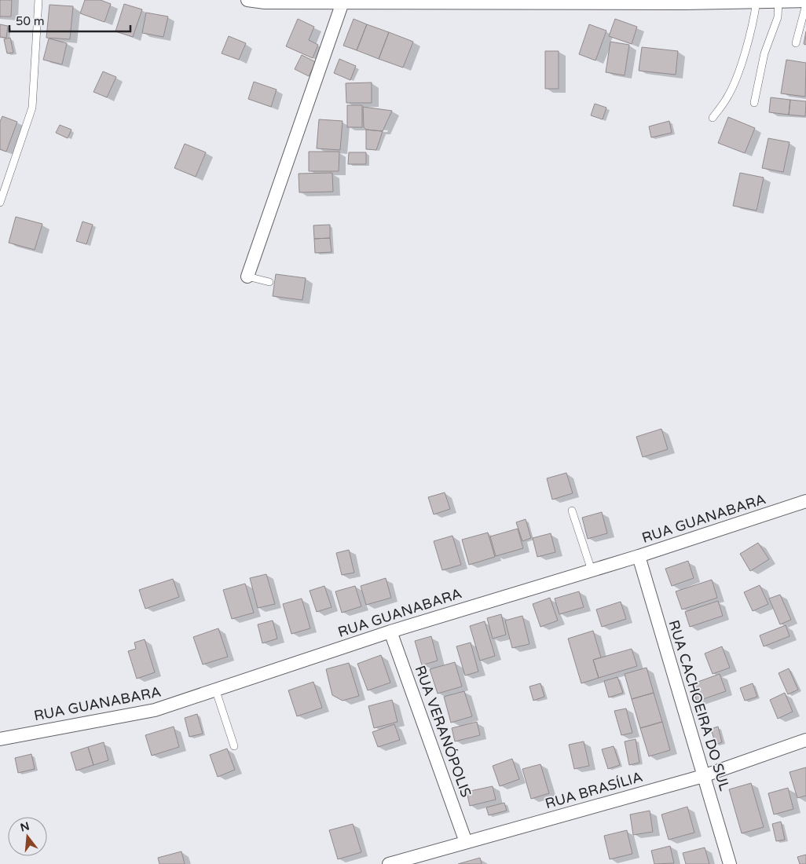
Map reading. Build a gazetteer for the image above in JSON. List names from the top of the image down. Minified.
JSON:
{"streets":{"street":["RUA GUANABARA","RUA CACHOEIRA DO SUL","RUA VERANÓPOLIS","RUA BRASÍLIA"]},"crossings":[["RUA GUANABARA","RUA CACHOEIRA DO SUL"],["RUA GUANABARA","RUA VERANÓPOLIS"],["RUA CACHOEIRA DO SUL","RUA BRASÍLIA"],["RUA VERANÓPOLIS","RUA BRASÍLIA"]],"scale_bar":"50 m","north":"top"}
